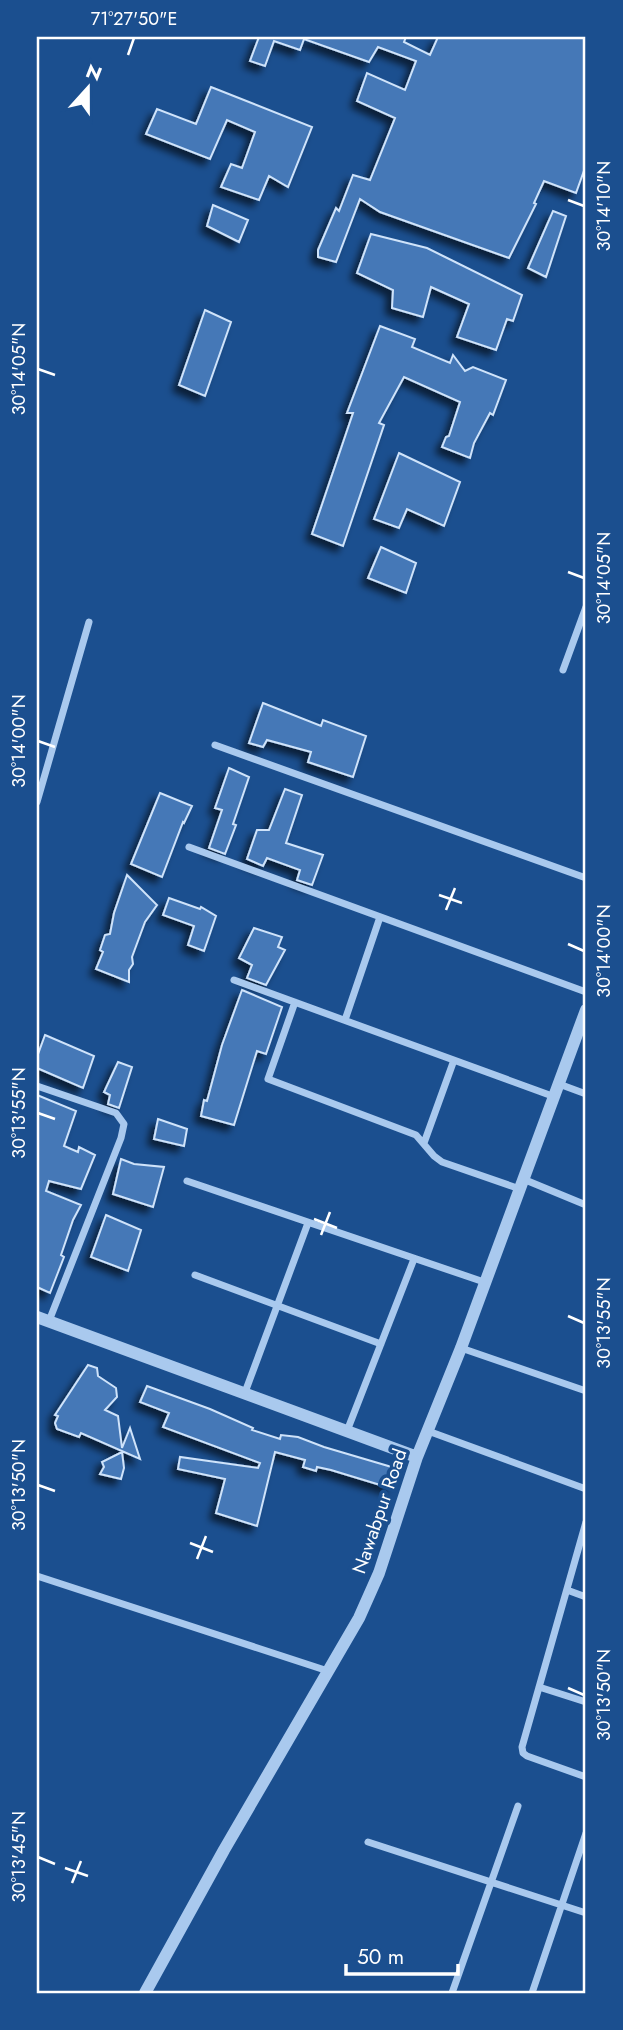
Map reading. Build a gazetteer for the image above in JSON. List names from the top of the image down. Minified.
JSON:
{"streets":{"street":["Nawabpur Road"]},"scale_bar":"50 m","north":"top","coordinates":["71°27'50\"E","30°14'10\"N","30°14'05\"N","30°14'00\"N","30°13'55\"N","30°13'50\"N","30°13'45\"N"]}
